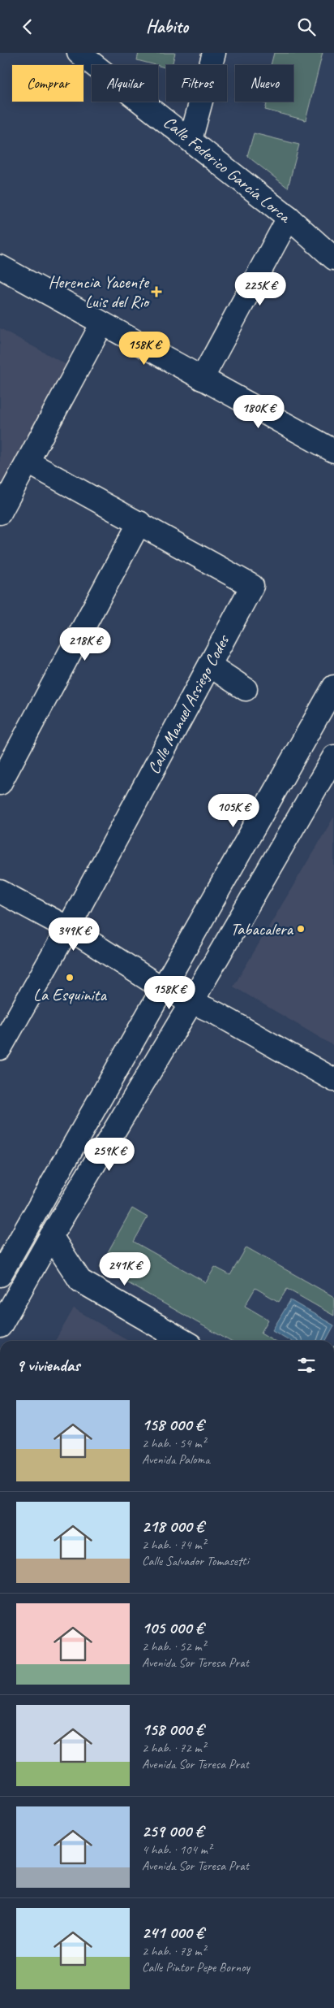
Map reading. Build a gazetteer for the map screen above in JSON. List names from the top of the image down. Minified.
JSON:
{"streets":{"street":["Calle Federico García Lorca","Calle Manuel Assiego Codes"]},"places":{"health":["Herencia Yacente Luis del Rio"],"other":["Tabacalera","La Esquinita"]},"page":{"header":"Habito","chip":["Comprar","Alquilar","Filtros","Nuevo"],"price":["225K €","158K €","180K €","218K €","105K €","349K €","158K €","259K €","241K €"],"heading":"9 viviendas","list":[{"name":"158 000 €","note":"2 hab. · 54 m² · Avenida Paloma"},{"name":"218 000 €","note":"2 hab. · 74 m² · Calle Salvador Tomasetti"},{"name":"105 000 €","note":"2 hab. · 52 m² · Avenida Sor Teresa Prat"},{"name":"158 000 €","note":"2 hab. · 72 m² · Avenida Sor Teresa Prat"},{"name":"259 000 €","note":"4 hab. · 104 m² · Avenida Sor Teresa Prat"},{"name":"241 000 €","note":"2 hab. · 78 m² · Calle Pintor Pepe Bornoy"}]}}
